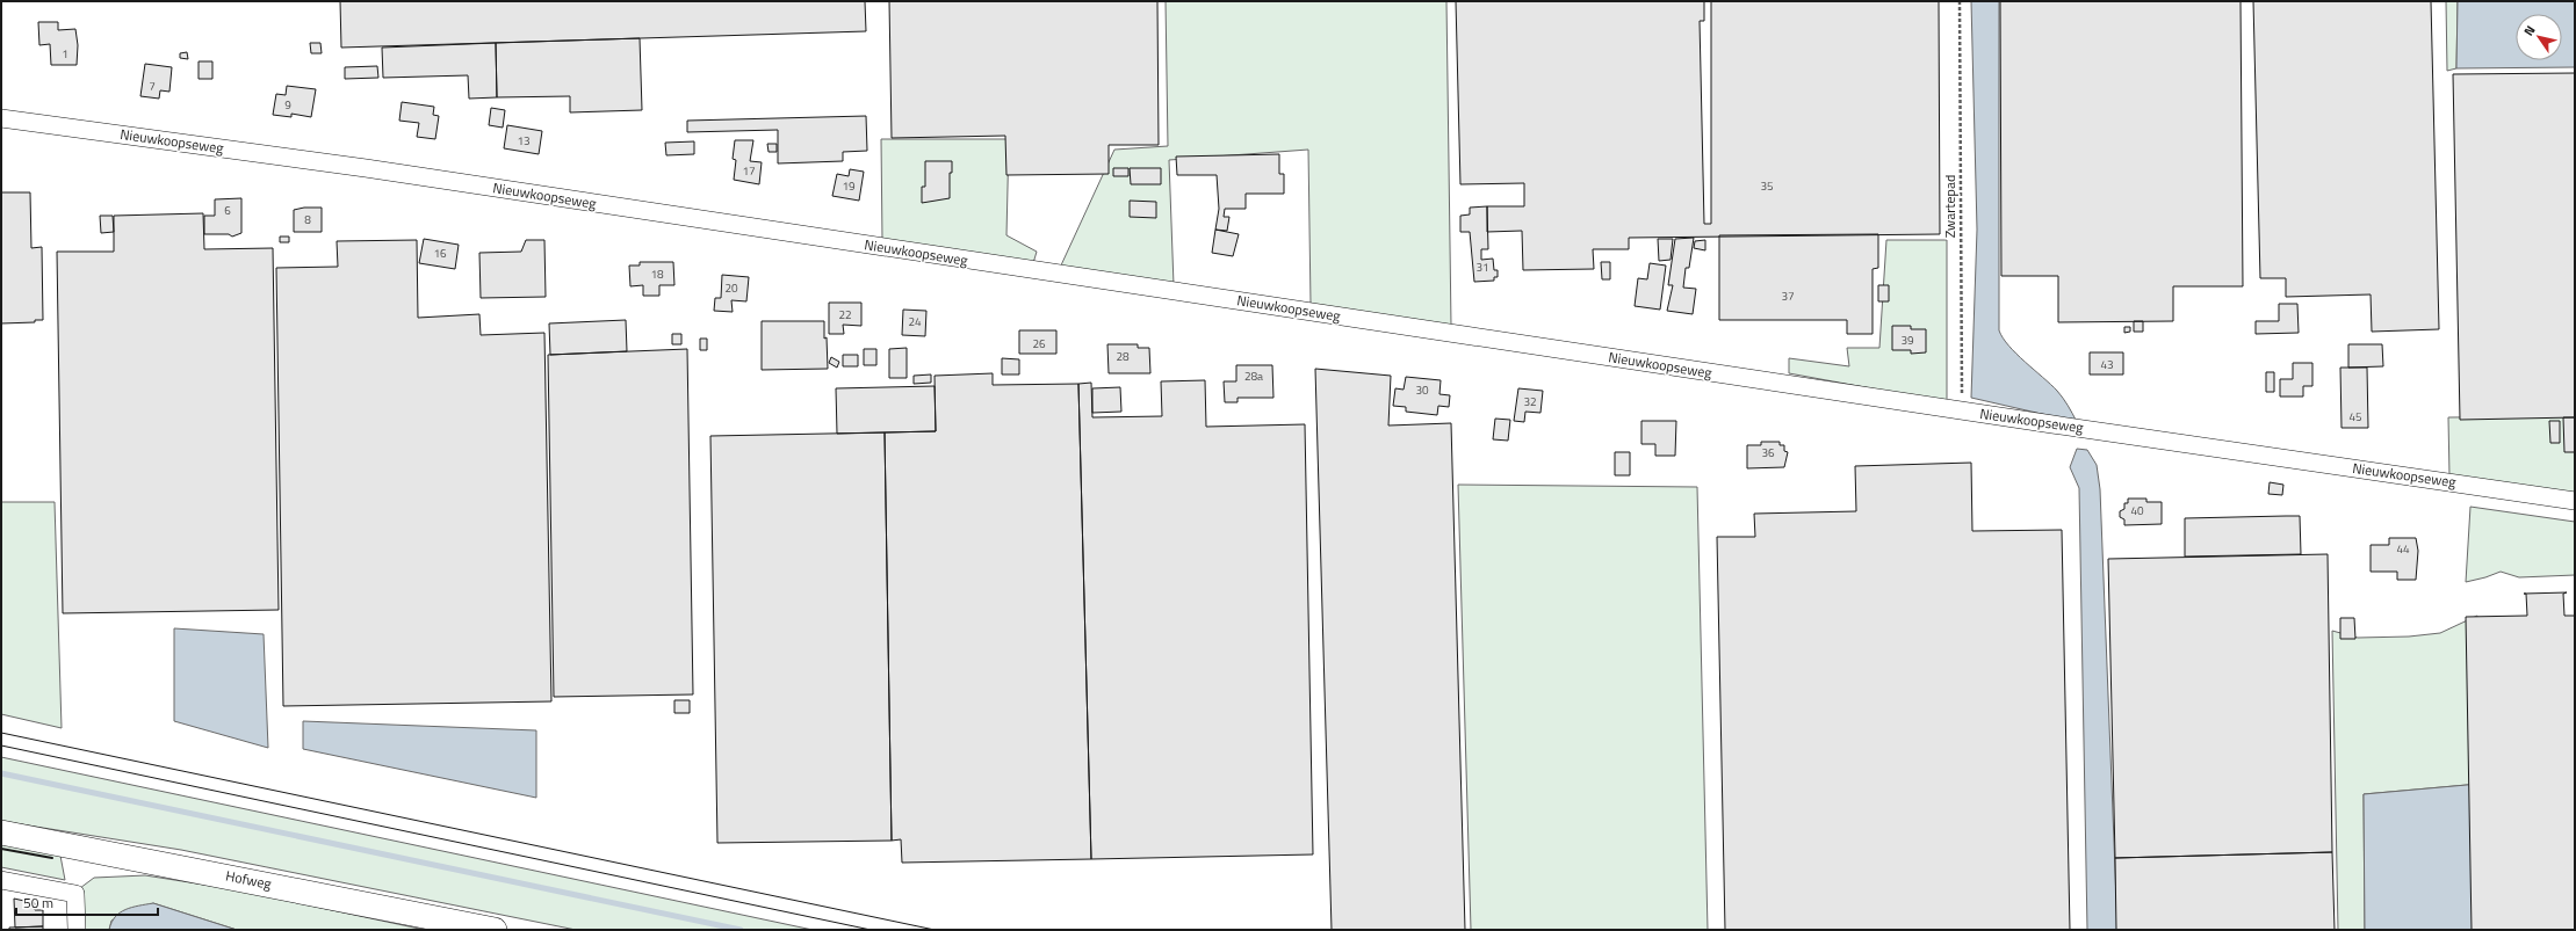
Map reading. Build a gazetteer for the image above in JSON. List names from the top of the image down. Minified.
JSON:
{"streets":{"main road":["Hofweg"],"street":["Nieuwkoopseweg"],"path":["Zwartepad"]},"crossings":[["Nieuwkoopseweg","Zwartepad"]],"house_numbers":["1","7","9","13","17","19","35","6","8","16","31","18","20","37","22","24","39","26","28","43","28a","30","32","45","36","40","44"],"scale_bar":"50 m","north":"top left"}
